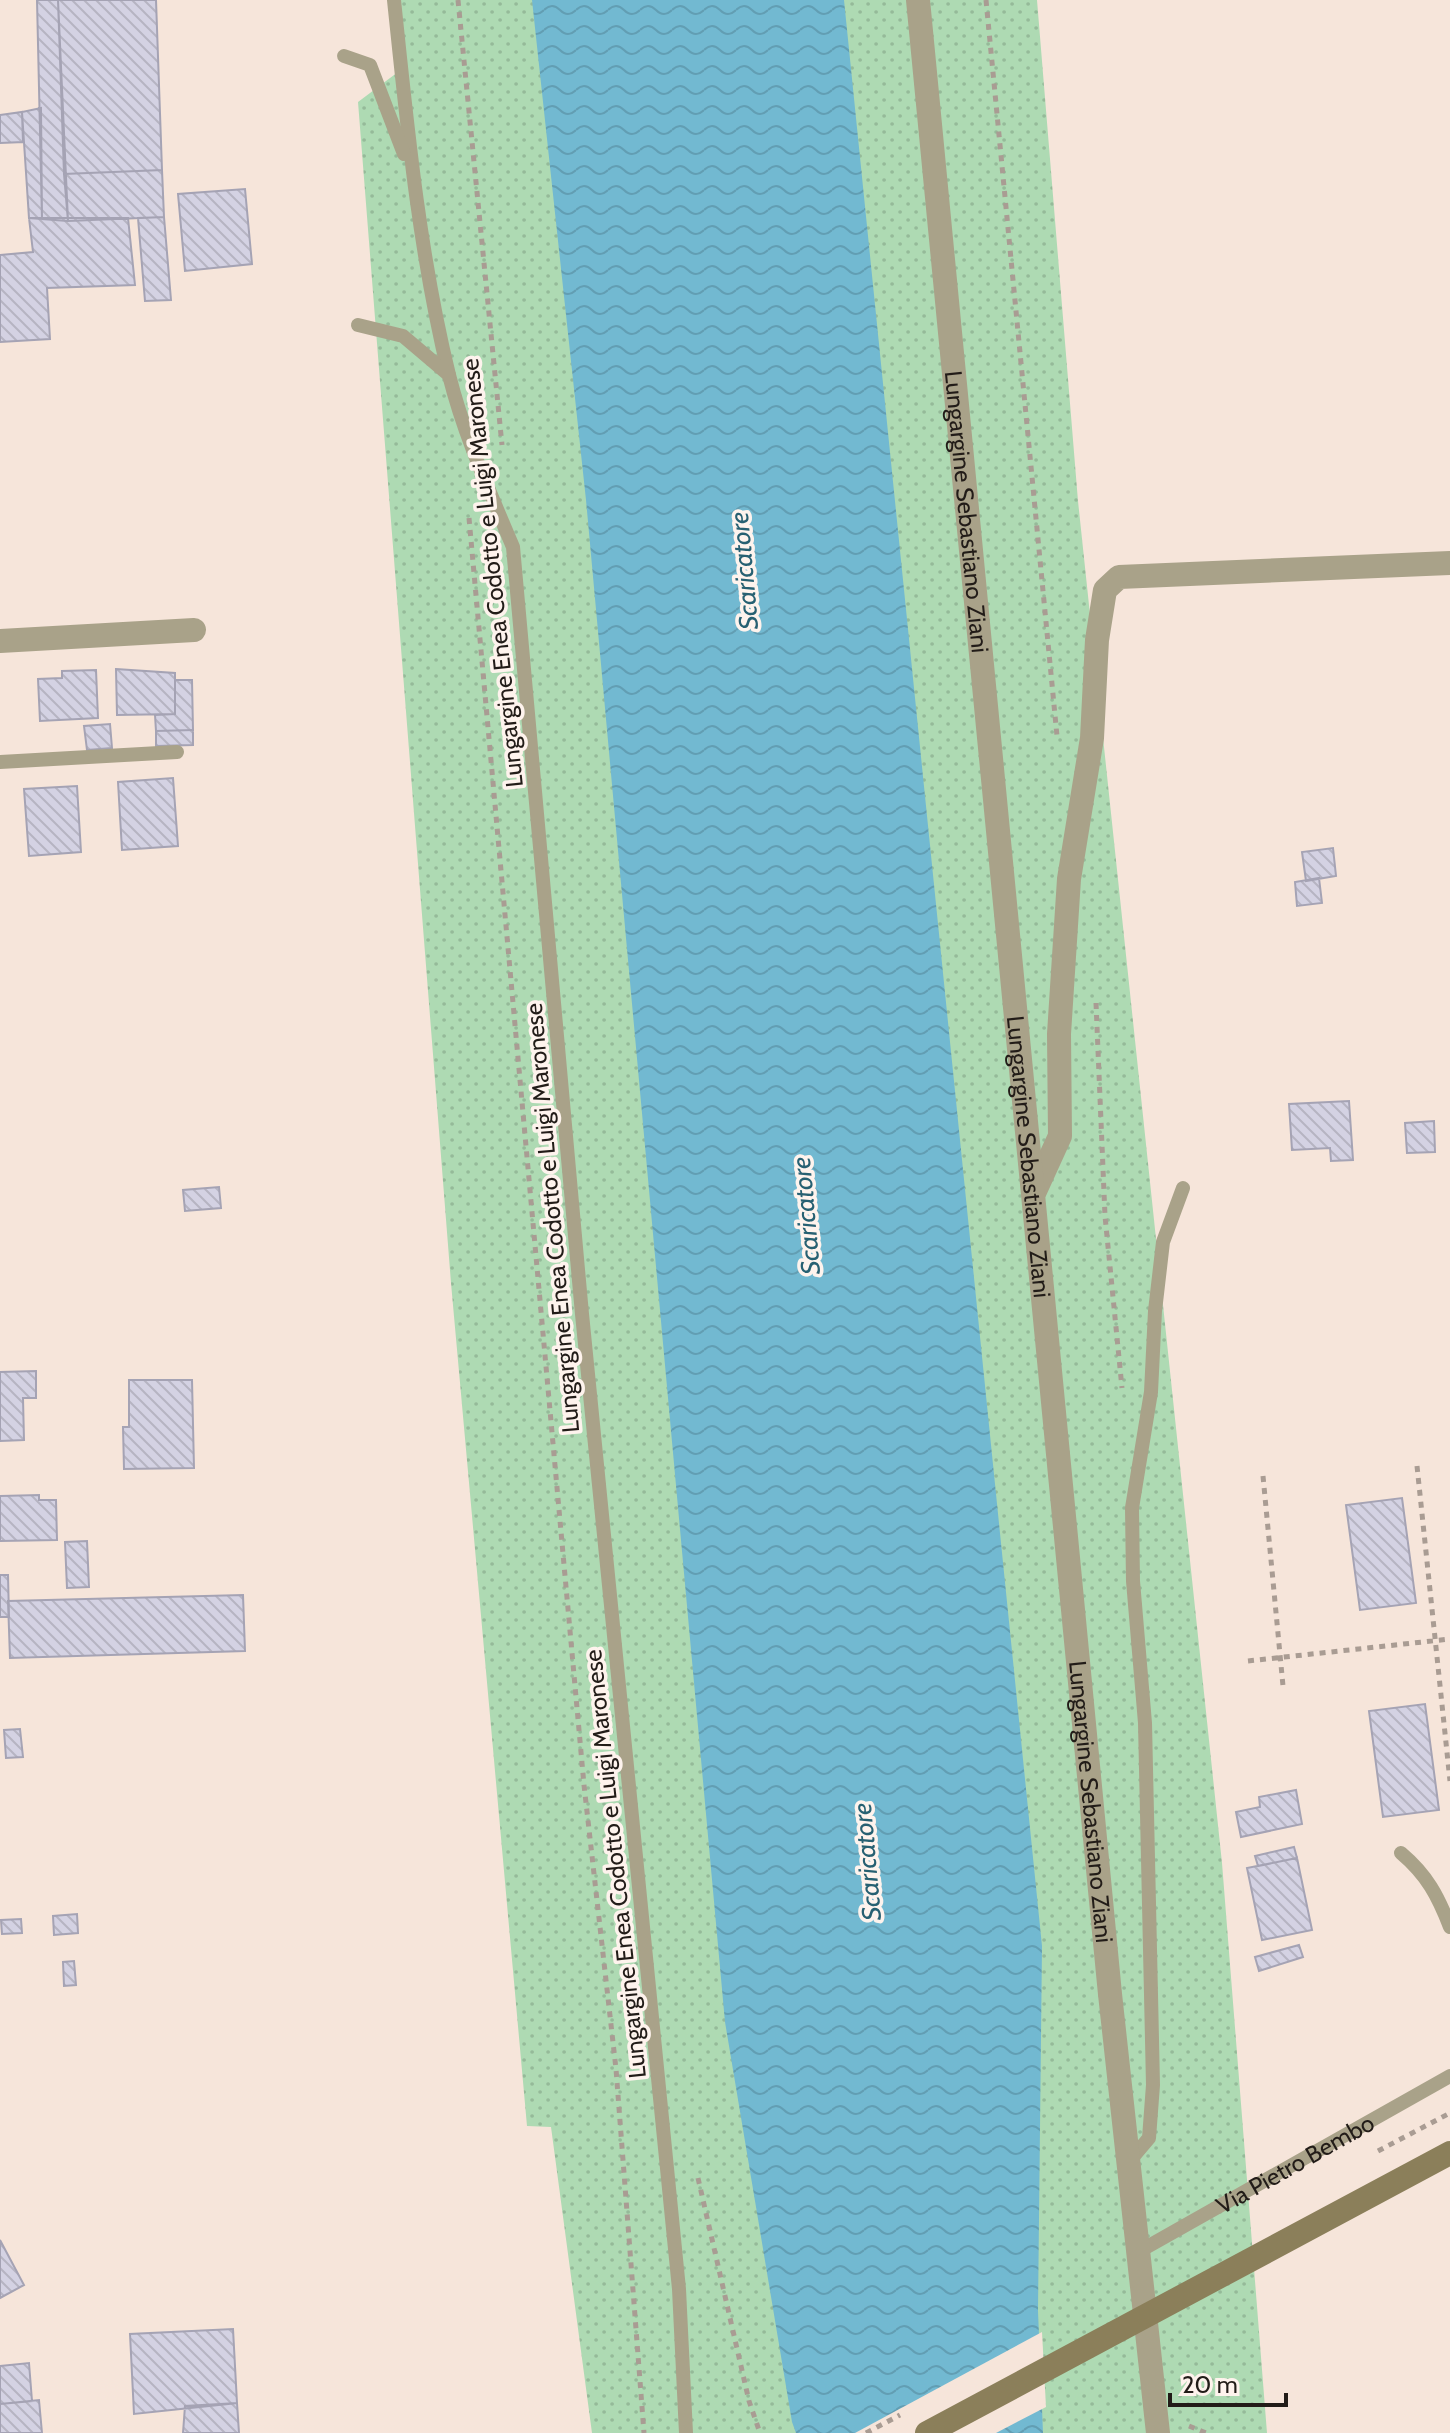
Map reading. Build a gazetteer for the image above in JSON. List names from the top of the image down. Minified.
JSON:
{"streets":{"street":["Lungargine Sebastiano Ziani"],"lane":["Lungargine Enea Codotto e Luigi Maronese","Via Pietro Bembo"]},"crossings":[["Lungargine Sebastiano Ziani","Via Pietro Bembo"]],"water":["Scaricatore"],"scale_bar":"20 m"}
